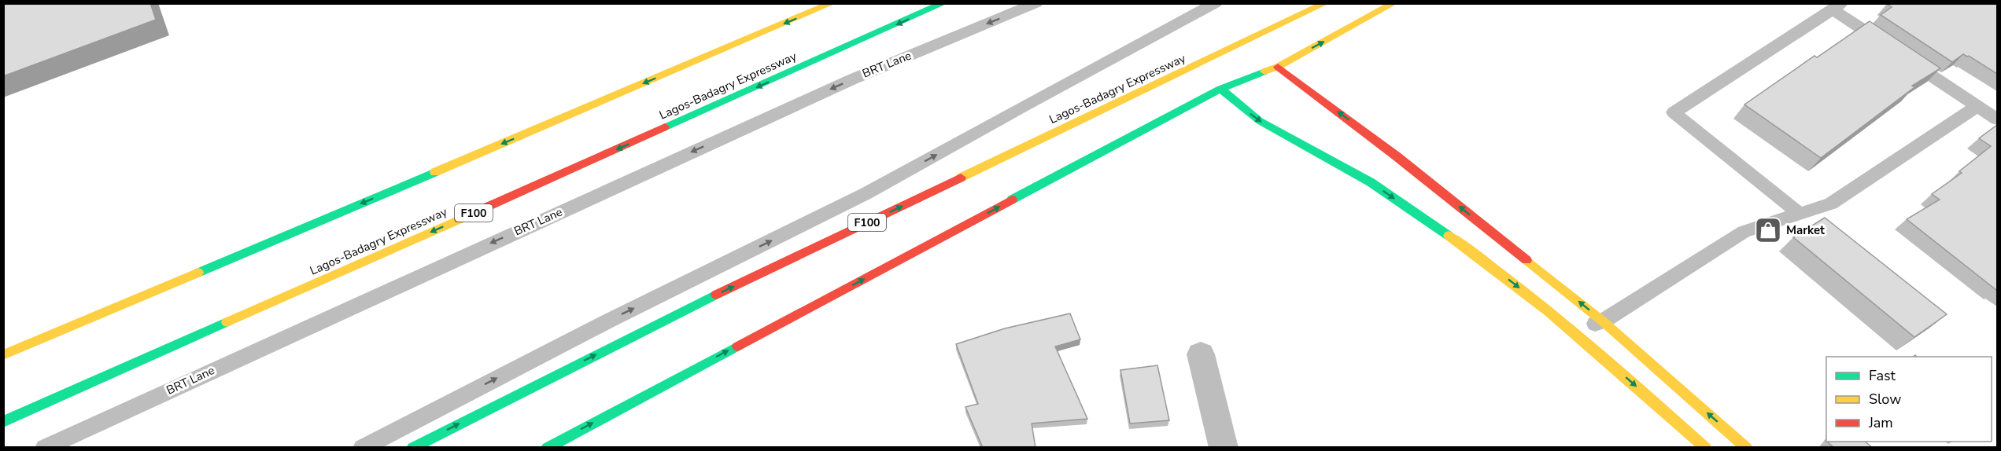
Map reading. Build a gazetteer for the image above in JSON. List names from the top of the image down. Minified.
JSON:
{"streets":{"main road":["Lagos-Badagry Expressway","F100"],"lane":["BRT Lane"]},"places":{"shop":["Market"]},"legend":["Fast","Slow","Jam"]}
